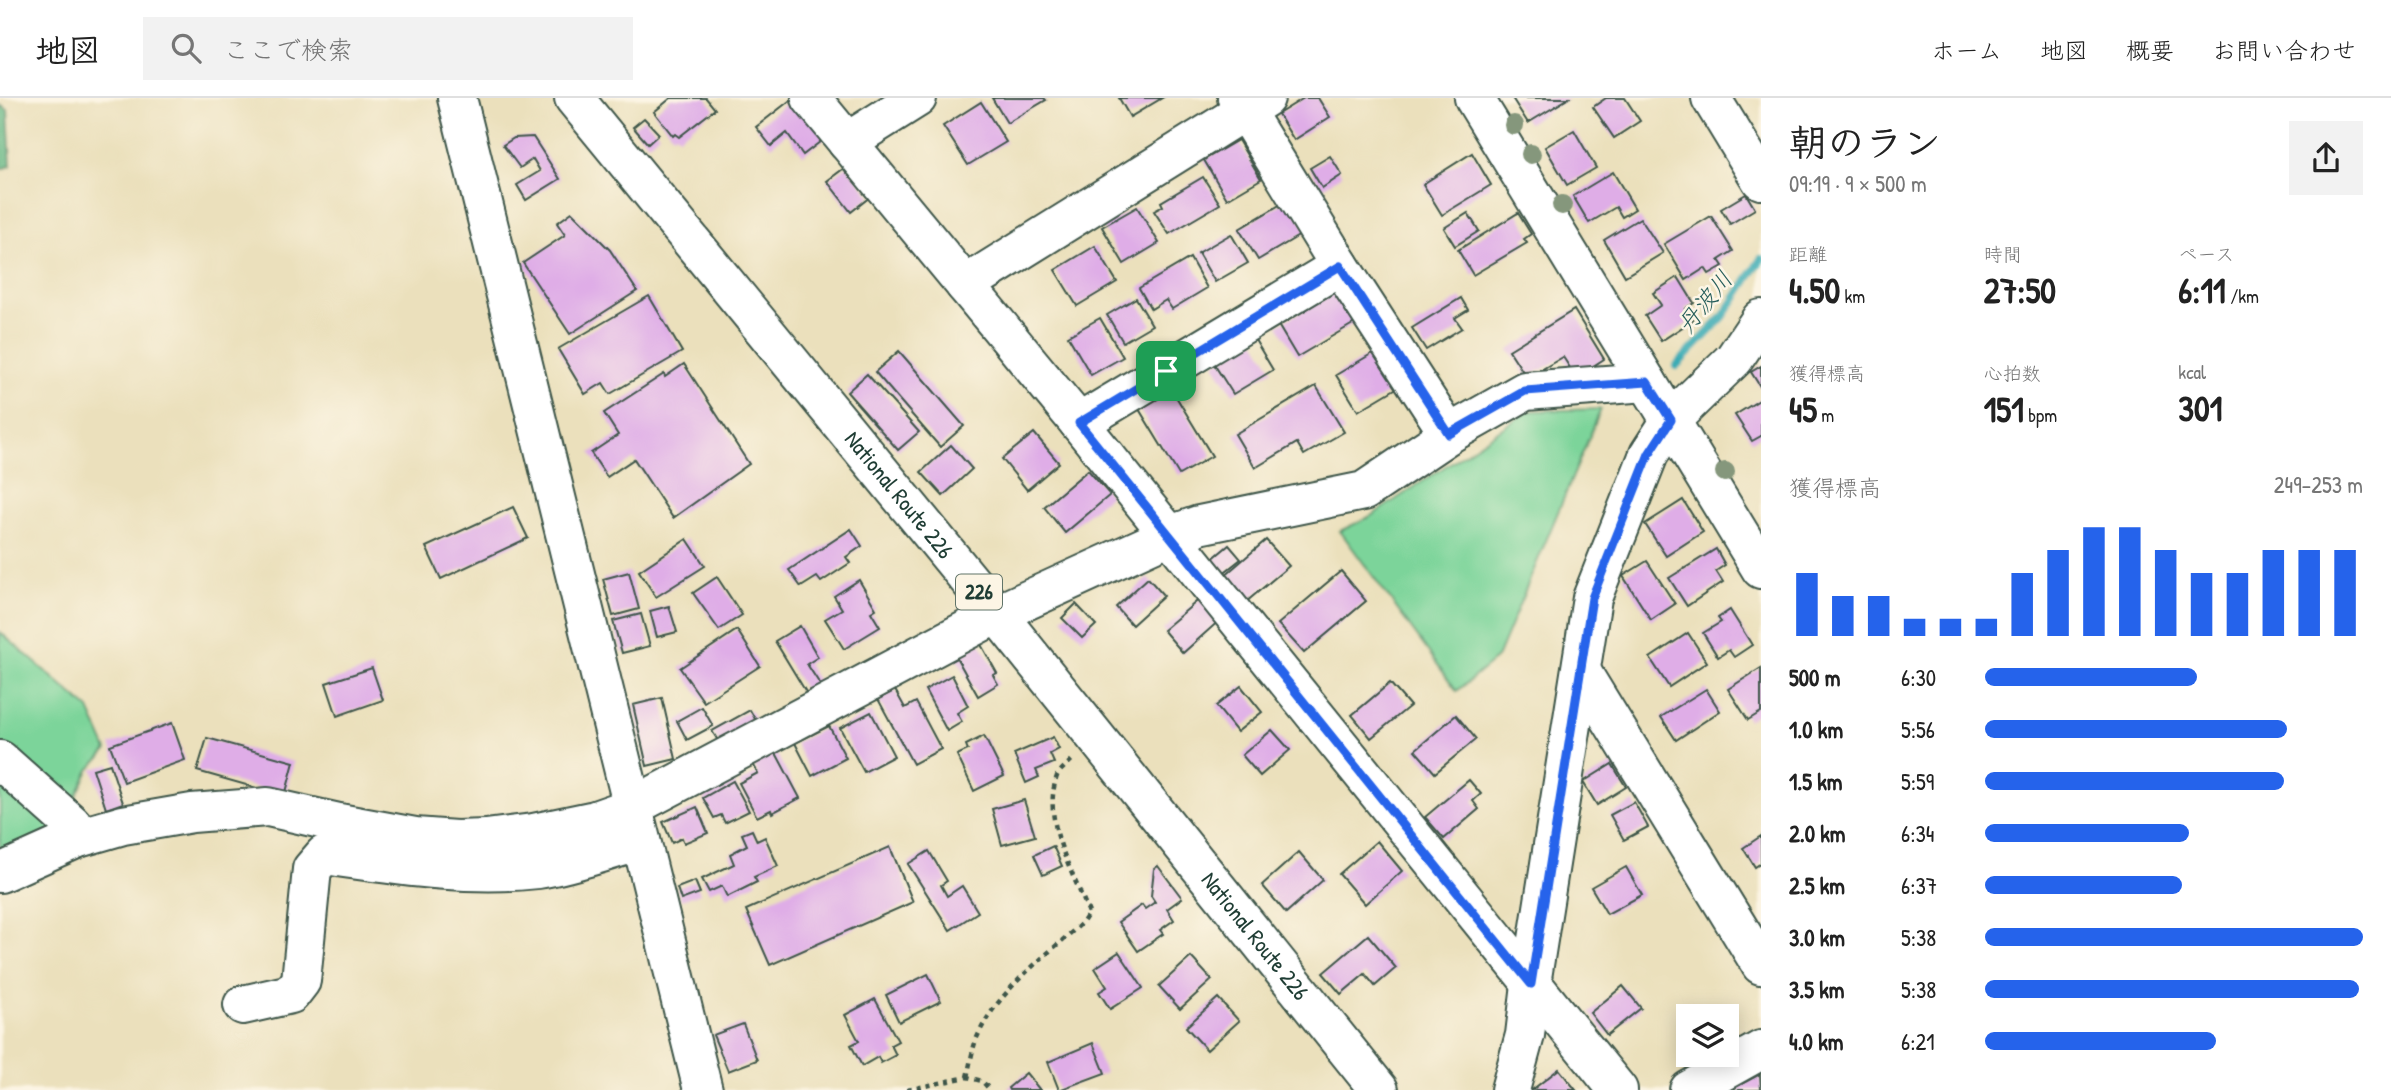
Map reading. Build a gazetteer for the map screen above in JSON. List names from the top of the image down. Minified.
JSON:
{"streets":{"main road":["National Route 226","226"]},"water":["丹波川"],"page":{"header":"地図","search":"ここで検索","nav":["ホーム","地図","概要","お問い合わせ"],"heading":["朝のラン","09:19 · 9 × 500 m"],"stats":[["距離","4.50 km"],["時間","27:50"],["ペース","6:11 /km"],["獲得標高","45 m"],["心拍数","151 bpm"],["kcal","301"]],"chart":["獲得標高","249–253 m"],"list":[{"name":"500 m","note":"6:30"},{"name":"1.0 km","note":"5:56"},{"name":"1.5 km","note":"5:59"},{"name":"2.0 km","note":"6:34"},{"name":"2.5 km","note":"6:37"},{"name":"3.0 km","note":"5:38"},{"name":"3.5 km","note":"5:38"},{"name":"4.0 km","note":"6:21"}]}}
